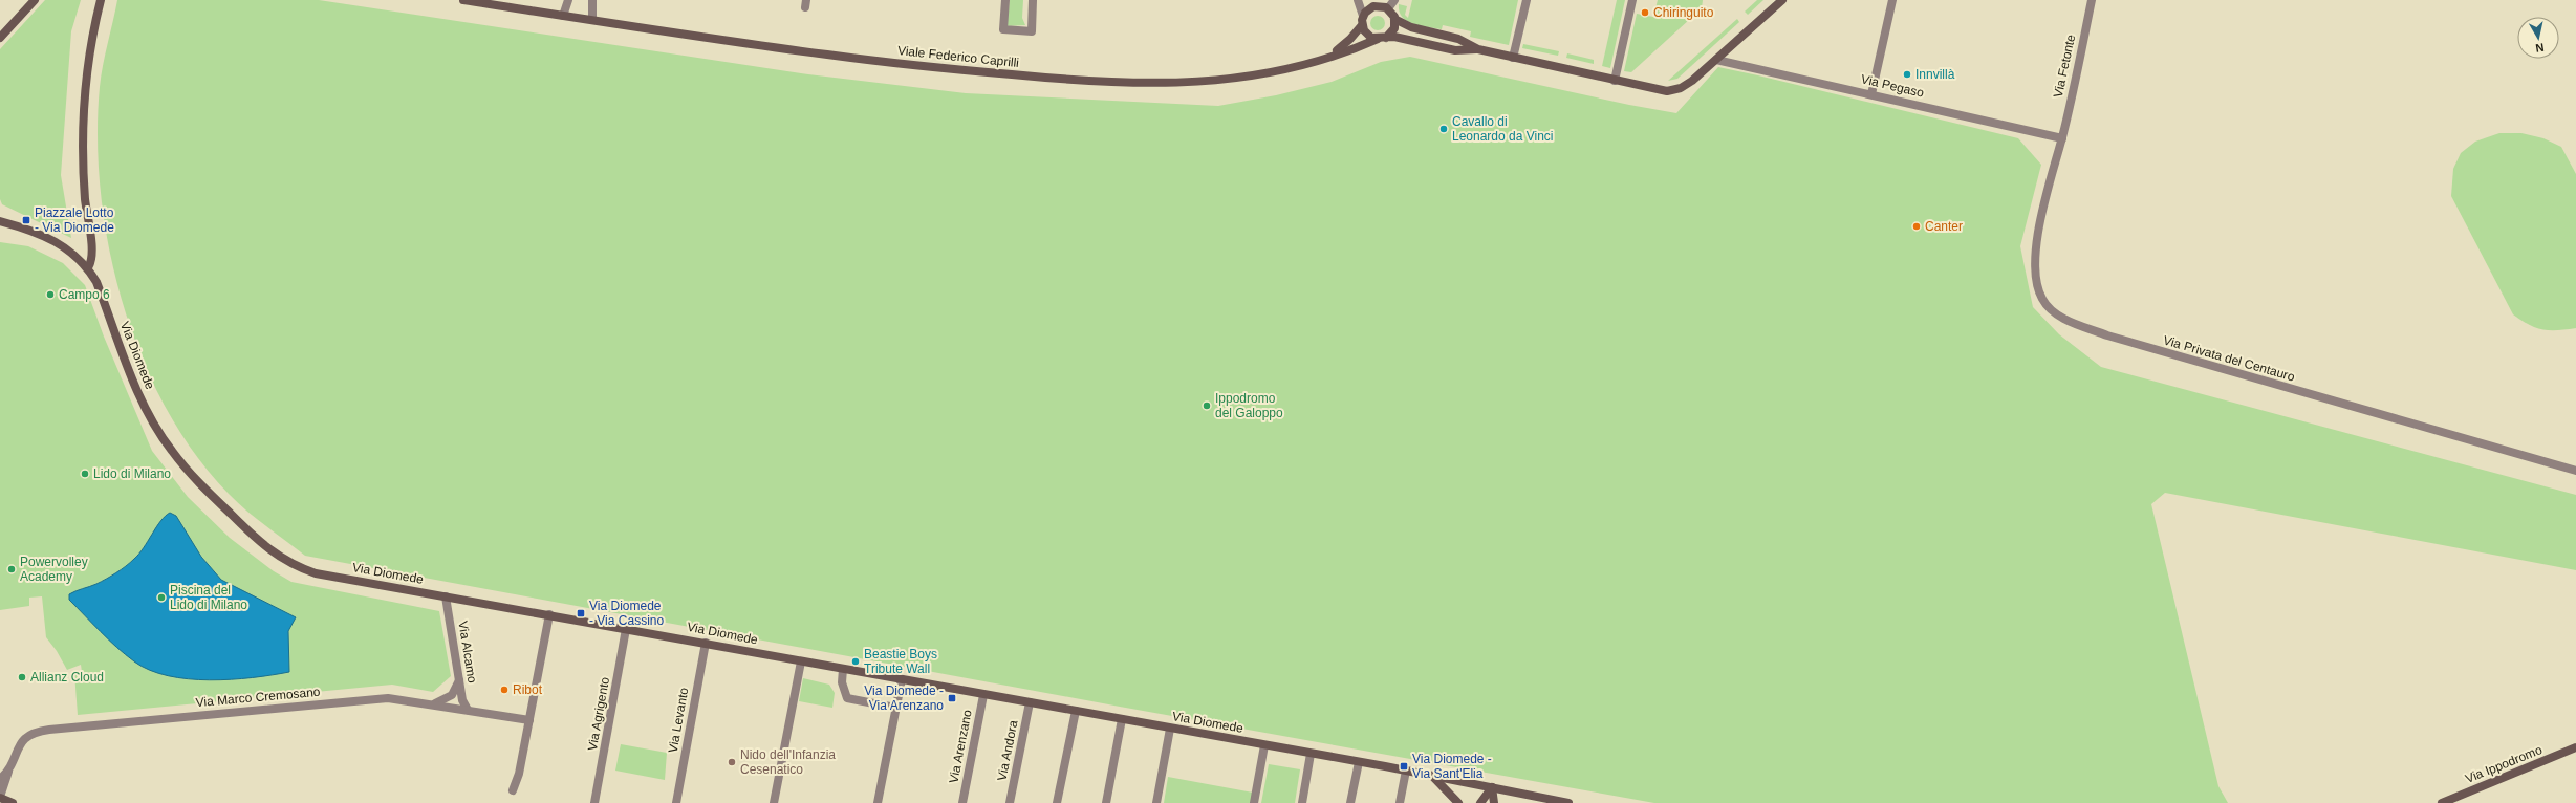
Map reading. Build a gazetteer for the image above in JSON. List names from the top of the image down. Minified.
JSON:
{"streets":{"street":["Viale Federico Caprilli","Via Fetonte","Via Pegaso","Via Diomede","Via Privata del Centauro","Via Alcamo","Via Marco Cremosano","Via Agrigento","Via Levanto","Via Arenzano","Via Andora","Via Ippodromo"]},"crossings":[["Via Fetonte","Via Pegaso"],["Via Fetonte","Via Privata del Centauro"],["Via Pegaso","Via Privata del Centauro"],["Via Diomede","Via Alcamo"],["Via Diomede","Via Agrigento"],["Via Diomede","Via Levanto"],["Via Diomede","Via Arenzano"],["Via Diomede","Via Andora"],["Via Alcamo","Via Marco Cremosano"]],"places":{"other":["Chiringuito","Innvillà","Cavallo di Leonardo da Vinci","Canter","Campo 6","Ippodromo del Galoppo","Lido di Milano","Powervolley Academy","Piscina del Lido di Milano","Beastie Boys Tribute Wall","Allianz Cloud","Ribot","Nido dell'Infanzia Cesenatico"],"transit":["Piazzale Lotto - Via Diomede","Via Diomede - Via Cassino","Via Diomede - Via Arenzano","Via Diomede - Via Sant'Elia"]},"north":"bottom"}
